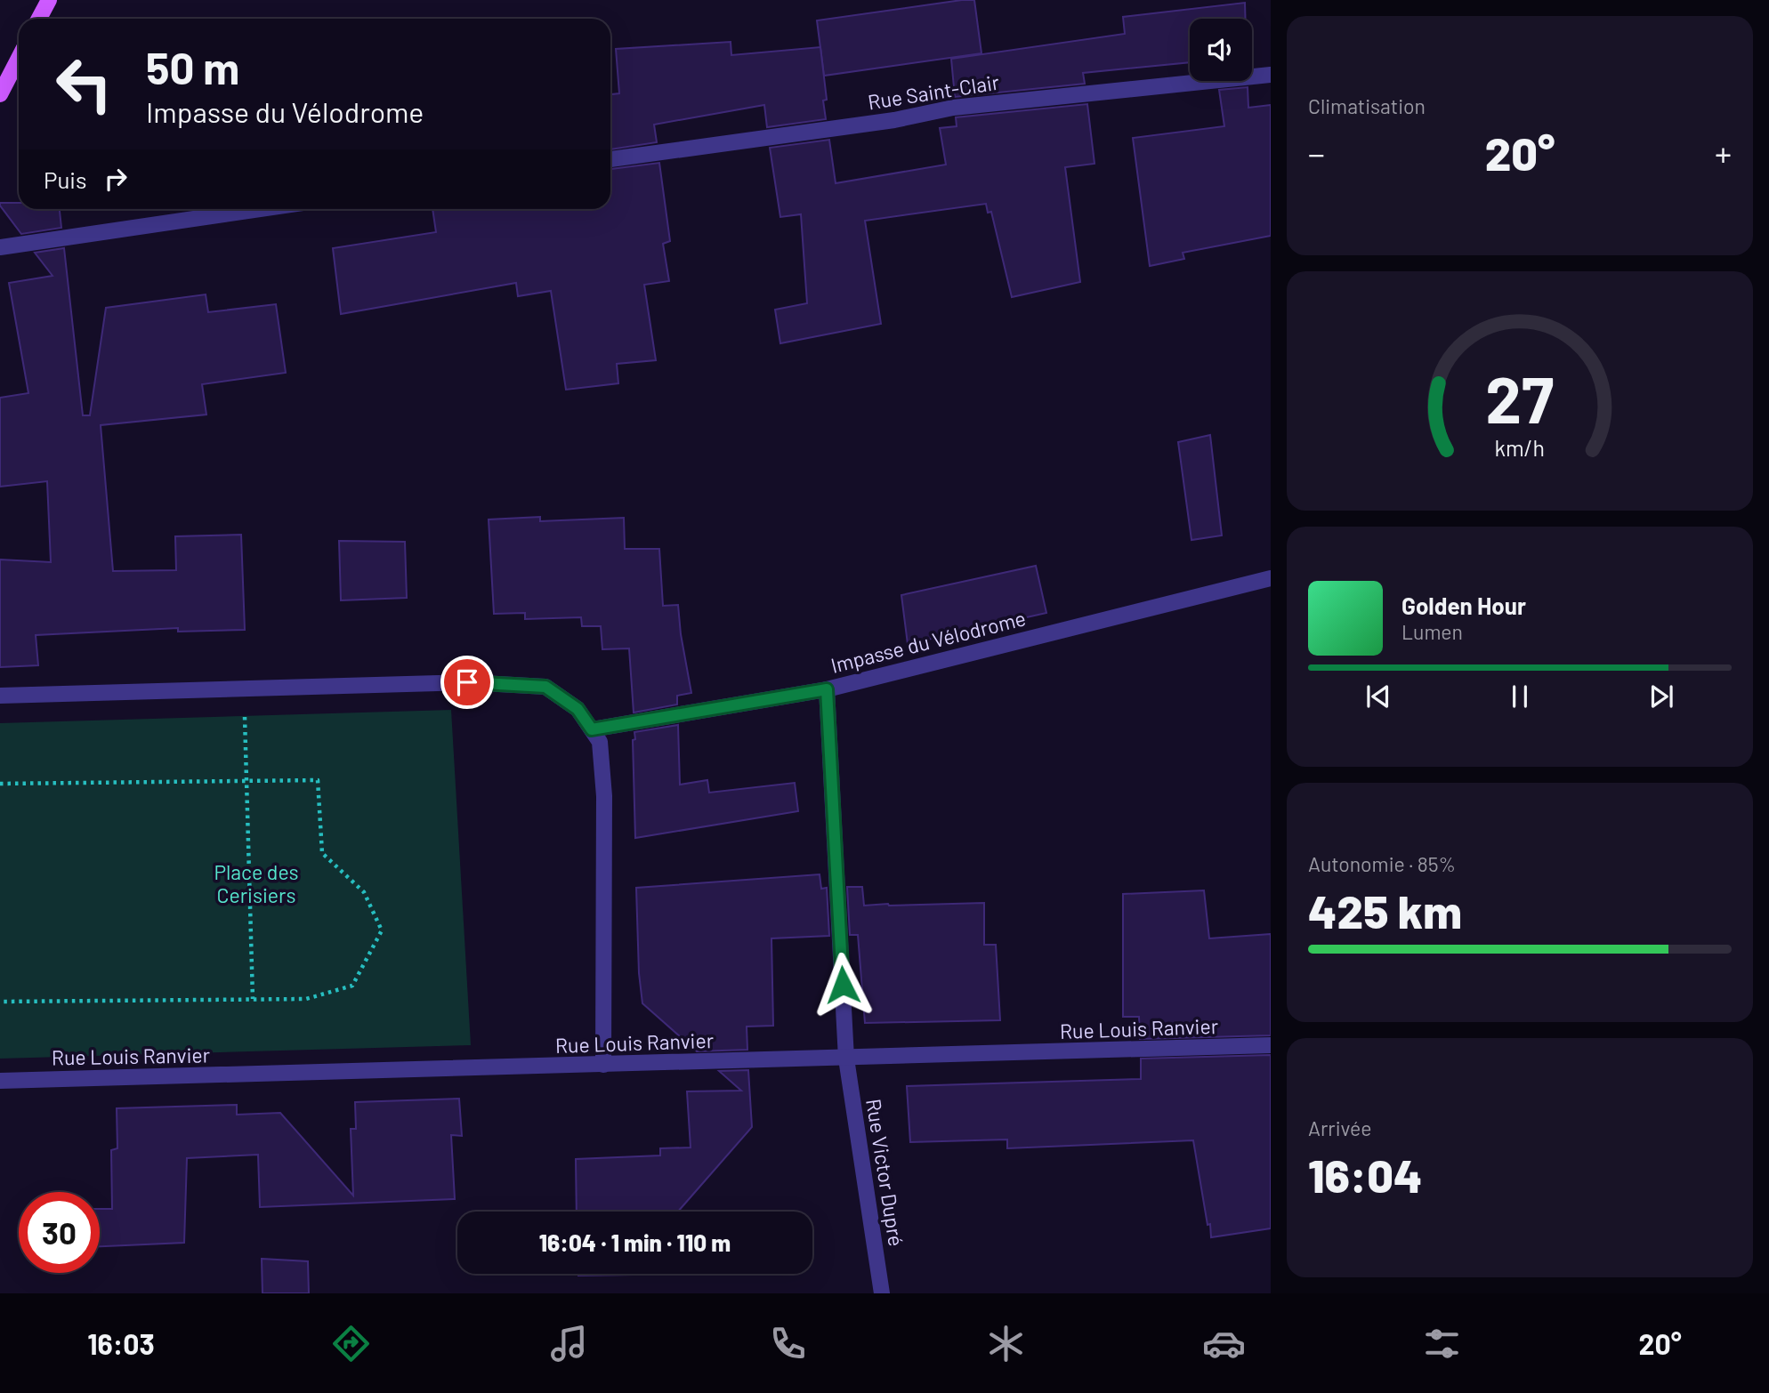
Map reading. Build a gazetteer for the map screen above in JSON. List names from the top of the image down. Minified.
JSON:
{"streets":{"street":["Rue Saint-Clair","Impasse du Vélodrome","Rue Louis Ranvier","Rue Victor Dupré"]},"crossings":[["Impasse du Vélodrome","Rue Victor Dupré"],["Rue Louis Ranvier","Rue Victor Dupré"]],"parks":["Place des Cerisiers"],"page":{"tile":["Climatisation",["Autonomie · 85%","425 km"],["Arrivée","16:04"]],"turn":["50 m","Impasse du Vélodrome"],"heat":["−","20°","+"],"then":"Puis","song":["Golden Hour","Lumen"],"limit":"30","trip":"16:04 · 1 min · 110 m","tabs":["16:03","20°"],"gauge":["27","km/h"]}}
